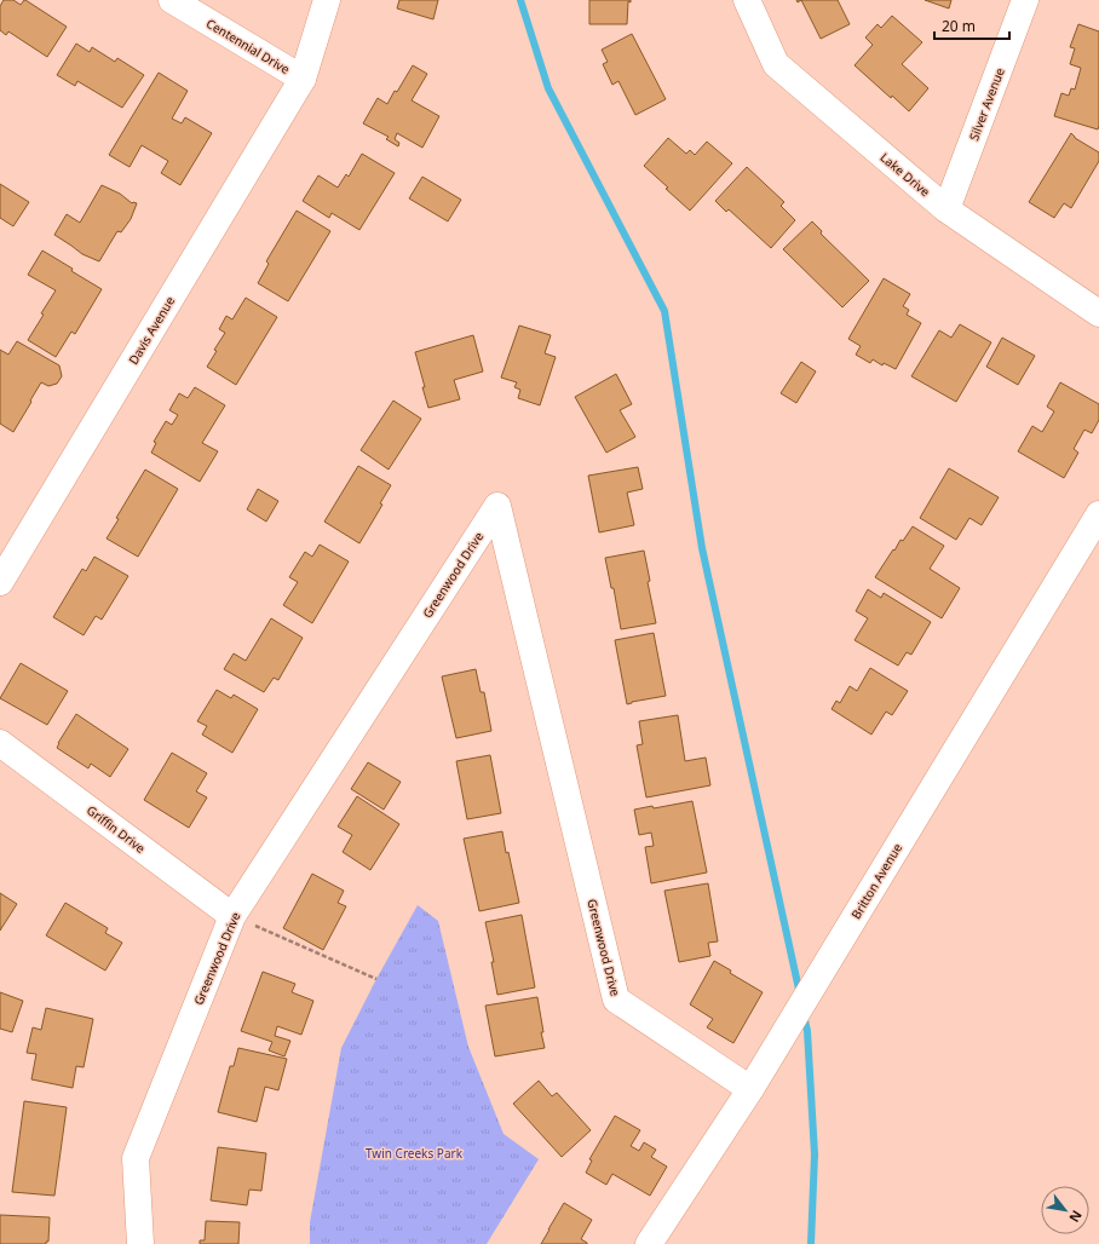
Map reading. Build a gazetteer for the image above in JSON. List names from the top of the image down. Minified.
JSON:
{"streets":{"street":["Centennial Drive","Silver Avenue","Lake Drive","Davis Avenue","Greenwood Drive","Griffin Drive","Britton Avenue"]},"crossings":[["Centennial Drive","Davis Avenue"],["Silver Avenue","Lake Drive"],["Greenwood Drive","Griffin Drive"],["Greenwood Drive","Britton Avenue"]],"parks":["Twin Creeks Park"],"scale_bar":"20 m","north":"bottom right"}
